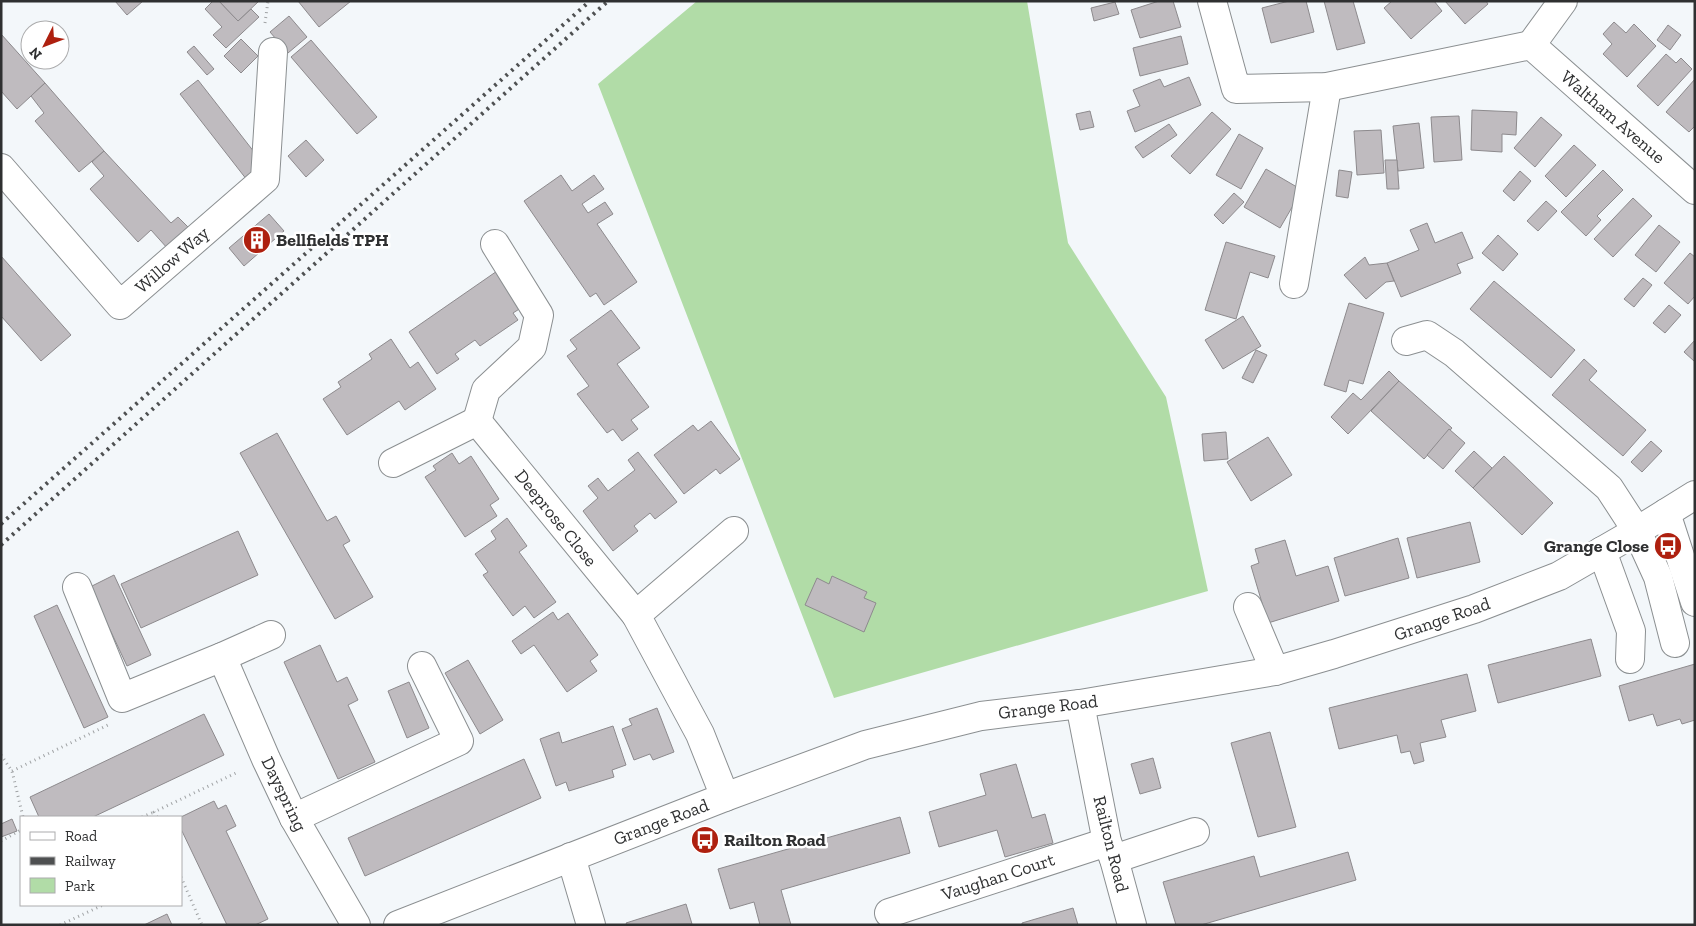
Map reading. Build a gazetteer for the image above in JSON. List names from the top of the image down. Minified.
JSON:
{"streets":{"street":["Waltham Avenue","Willow Way","Deeprose Close","Grange Road","Dayspring","Railton Road","Vaughan Court"]},"crossings":[["Deeprose Close","Grange Road"],["Grange Road","Railton Road"],["Railton Road","Vaughan Court"]],"places":{"building":["Bellfields TPH"],"bus stop":["Grange Close","Railton Road"]},"legend":["Road","Railway","Park"],"north":"bottom left"}
